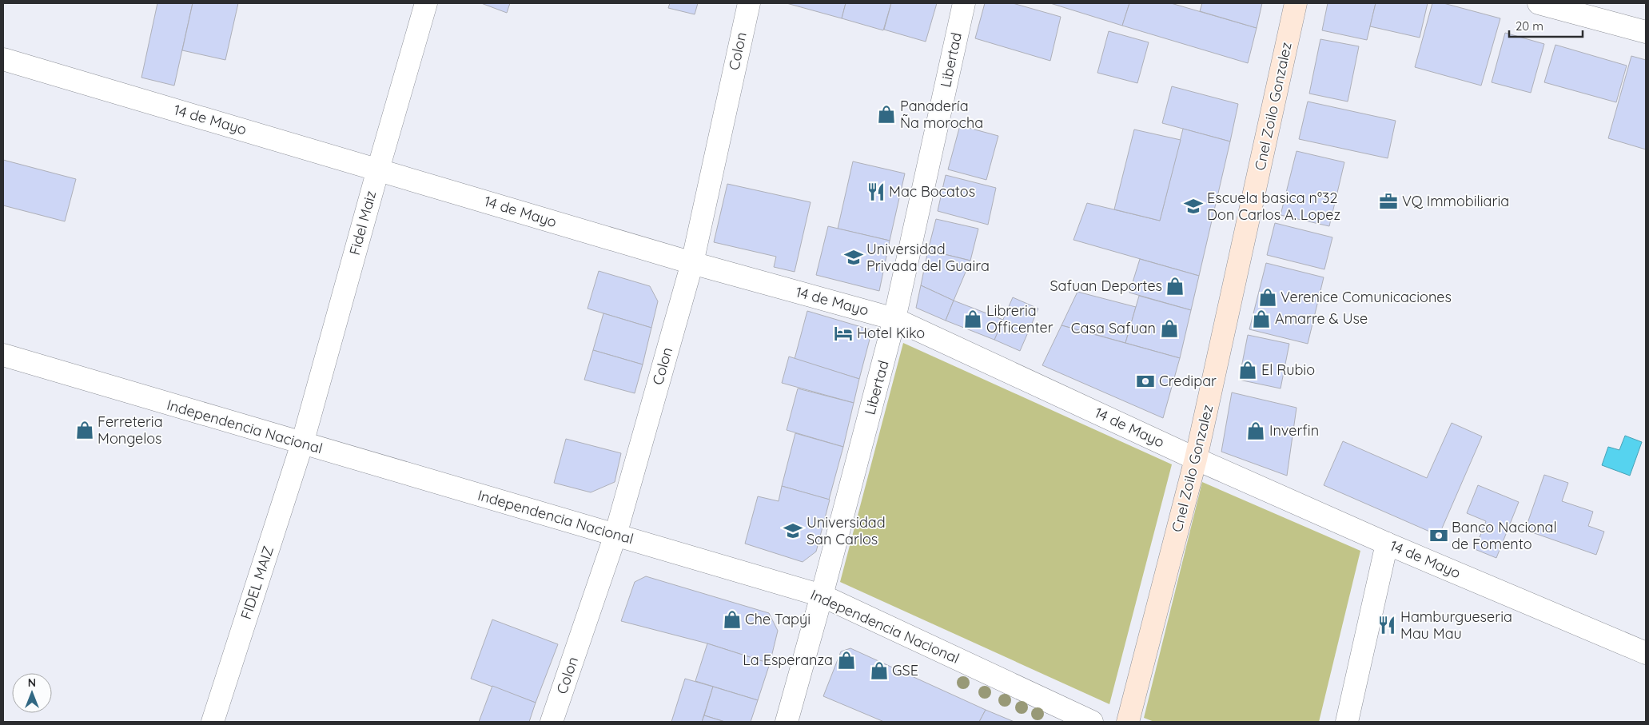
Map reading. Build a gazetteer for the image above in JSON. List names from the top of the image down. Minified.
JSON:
{"streets":{"main road":["Cnel Zoilo Gonzalez"],"street":["Colon","Libertad","14 de Mayo","Fidel Maiz","Independencia Nacional","FIDEL MAIZ"]},"crossings":[["Colon","14 de Mayo"],["Colon","Independencia Nacional"],["Libertad","14 de Mayo"],["Libertad","Independencia Nacional"],["Cnel Zoilo Gonzalez","14 de Mayo"],["14 de Mayo","Fidel Maiz"],["Fidel Maiz","Independencia Nacional"],["Fidel Maiz","FIDEL MAIZ"],["Independencia Nacional","FIDEL MAIZ"]],"places":{"shop":["Panadería Ña morocha","Safuan Deportes","Verenice Comunicaciones","Libreria Officenter","Amarre & Use","Casa Safuan","El Rubio","Ferreteria Mongelos","Inverfin","Che Tapýi","La Esperanza","GSE"],"restaurant":["Mac Bocatos","Hamburgueseria Mau Mau"],"office":["VQ Immobiliaria"],"school or university":["Escuela basica n°32 Don Carlos A. Lopez","Universidad Privada del Guaira","Universidad San Carlos"],"hotel":["Hotel Kiko"],"bank":["Credipar","Banco Nacional de Fomento"]},"scale_bar":"20 m","north":"top"}
